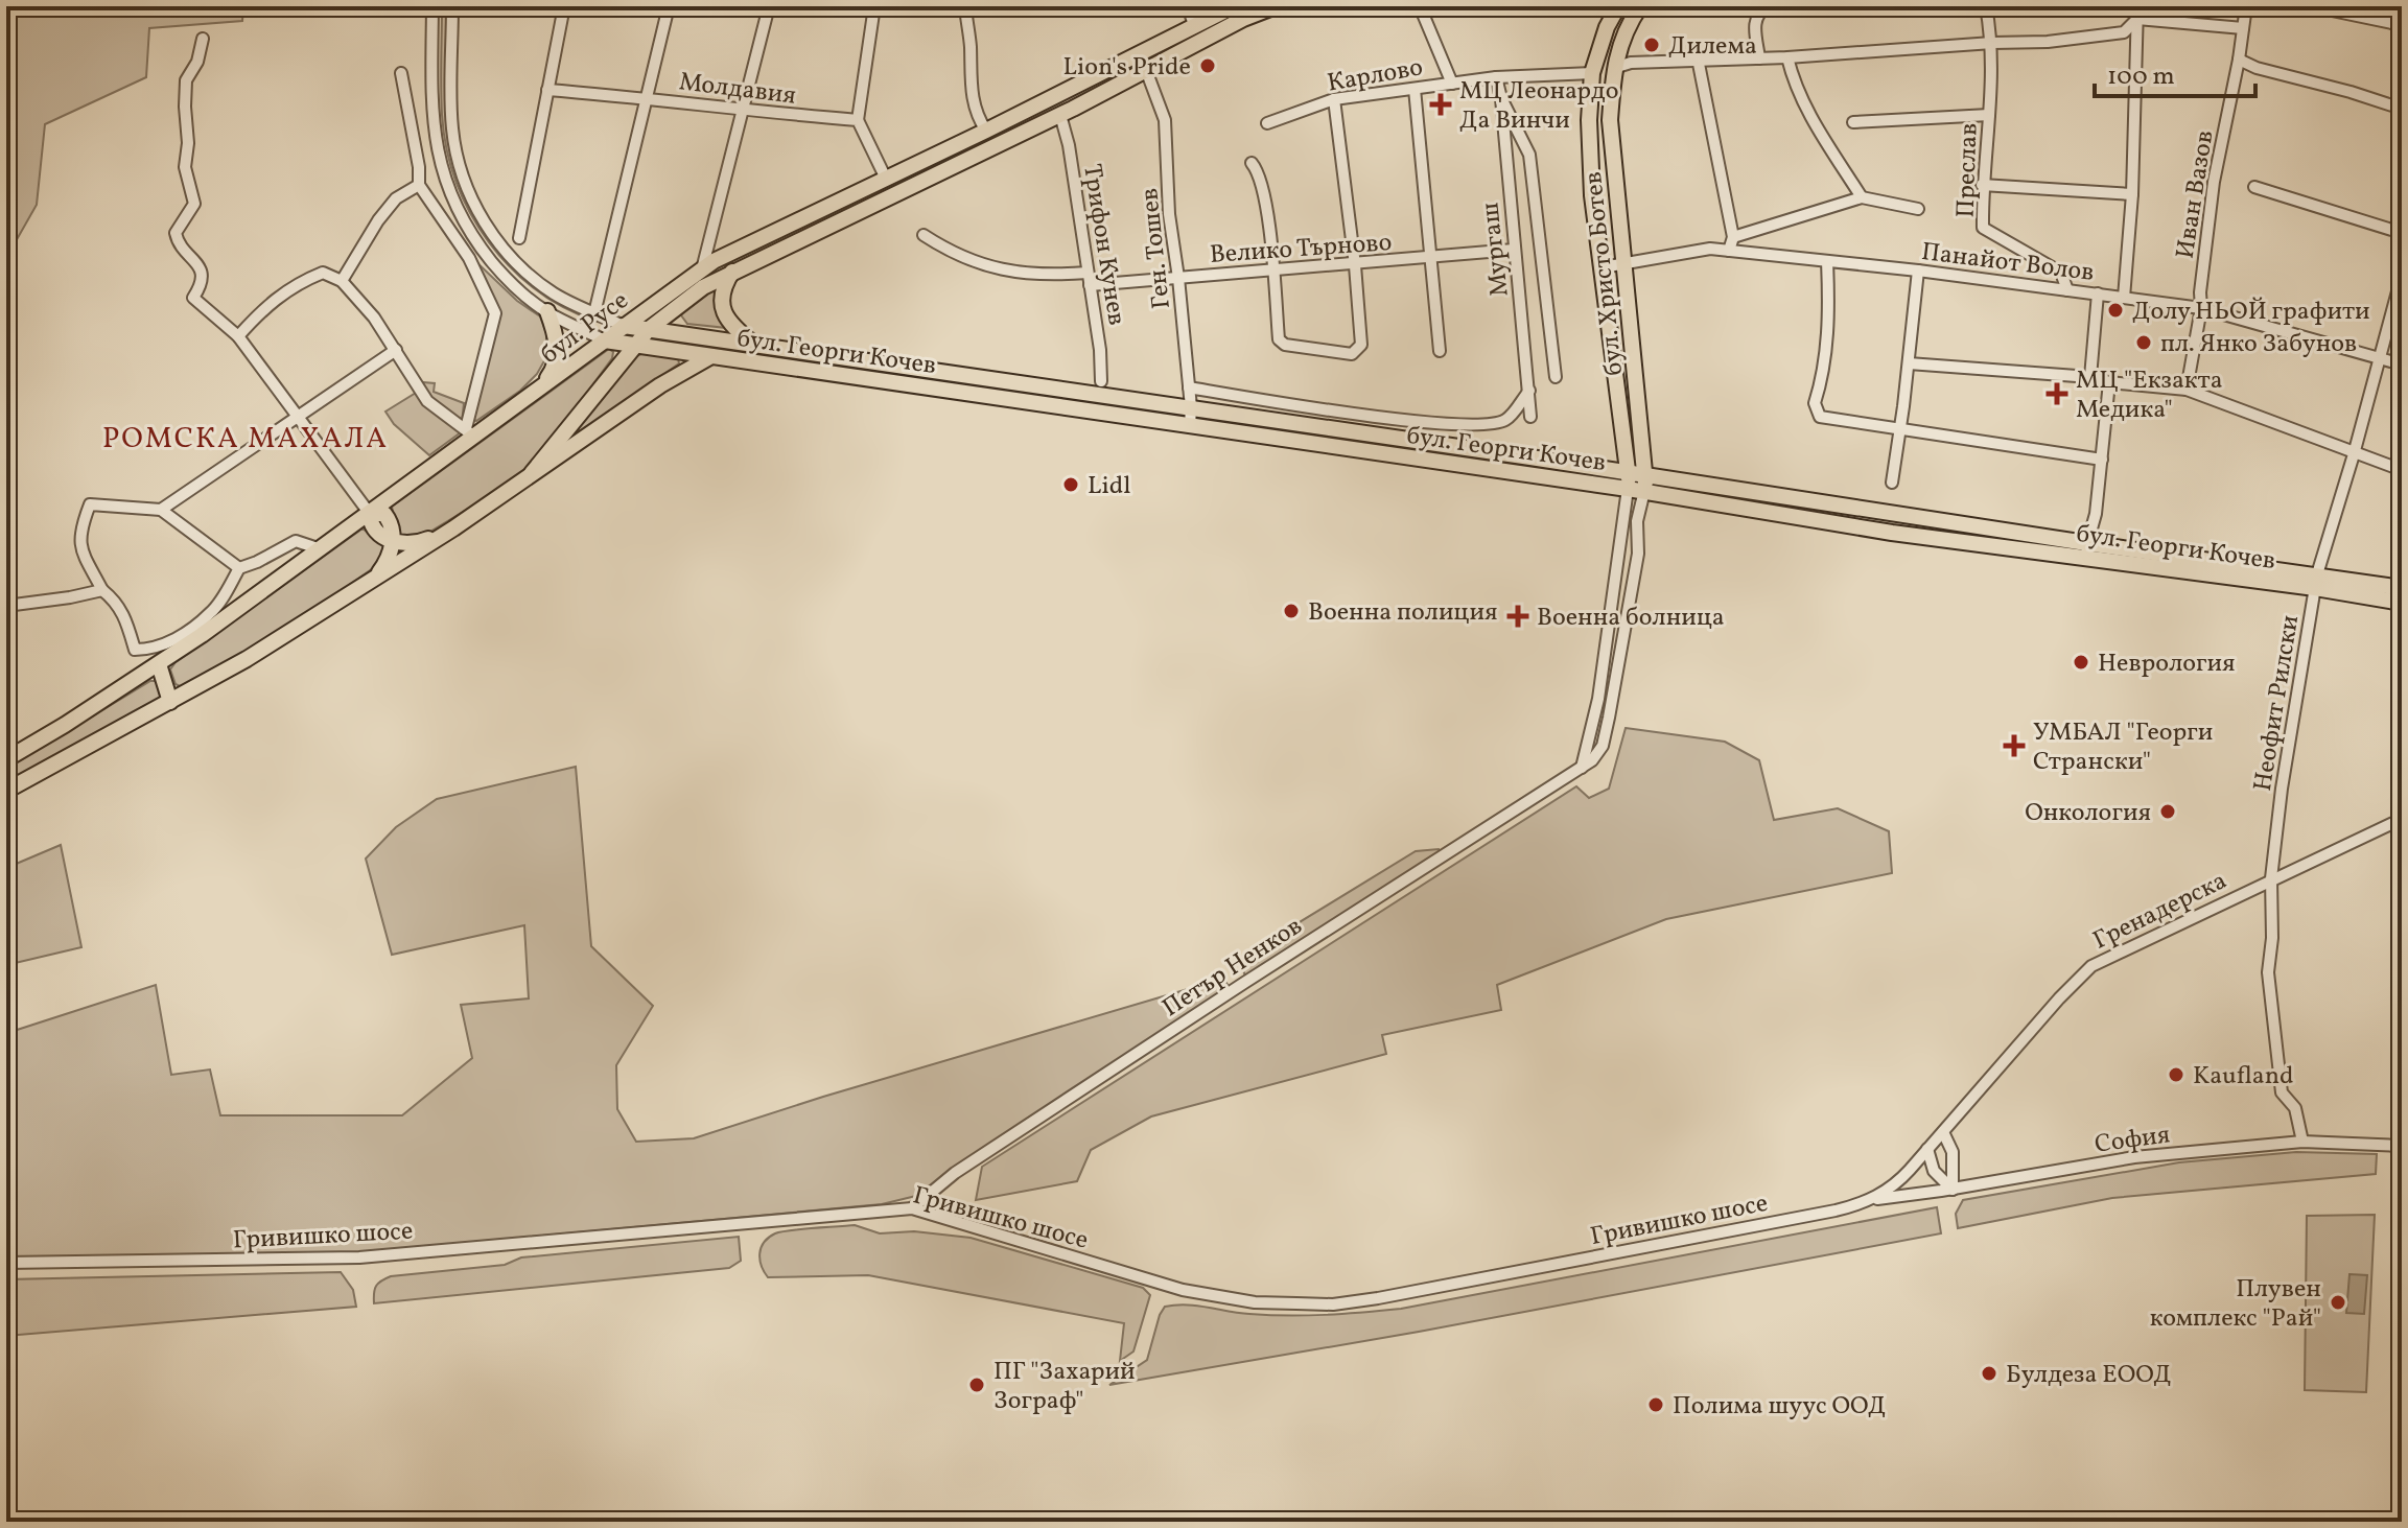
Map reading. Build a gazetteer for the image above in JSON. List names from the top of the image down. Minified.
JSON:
{"streets":{"main road":["бул. Христо Ботев","бул. Русе","бул. Георги Кочев"],"street":["Карлово","Молдавия","Преслав","Иван Вазов","Трифон Кунев","Велико Търново","Ген. Тошев","Мургаш","Панайот Волов","Неофит Рилски","Гренадерска","Петър Ненков","София","Гривишко шосе"]},"crossings":[["Карлово","Мургаш"],["Карлово","бул. Христо Ботев"],["Преслав","Панайот Волов"],["Иван Вазов","Панайот Волов"],["Трифон Кунев","Велико Търново"],["Трифон Кунев","бул. Русе"],["Велико Търново","Ген. Тошев"],["Велико Търново","Мургаш"],["Ген. Тошев","бул. Русе"],["Ген. Тошев","бул. Георги Кочев"],["Панайот Волов","бул. Христо Ботев"],["Панайот Волов","Неофит Рилски"],["бул. Христо Ботев","бул. Георги Кочев"],["бул. Христо Ботев","Петър Ненков"],["бул. Русе","бул. Георги Кочев"],["бул. Георги Кочев","Неофит Рилски"],["бул. Георги Кочев","Петър Ненков"],["Неофит Рилски","Гренадерска"],["Неофит Рилски","София"],["Гренадерска","София"],["Гренадерска","Гривишко шосе"],["Петър Ненков","Гривишко шосе"],["София","Гривишко шосе"]],"districts":["РОМСКА МАХАЛА"],"places":{"other":["Дилема","Lion's Pride","Долу НЬОЙ графити","пл. Янко Забунов","Lidl","Военна полиция","Неврология","Онкология","Kaufland","Плувен комплекс \"Рай\"","Булдеза ЕООД","ПГ \"Захарий Зограф\"","Полима шуус ООД"],"health":["МЦ Леонардо Да Винчи","МЦ \"Екзакта Медика\"","Военна болница","УМБАЛ \"Георги Странски\""]},"scale_bar":"100 m"}
